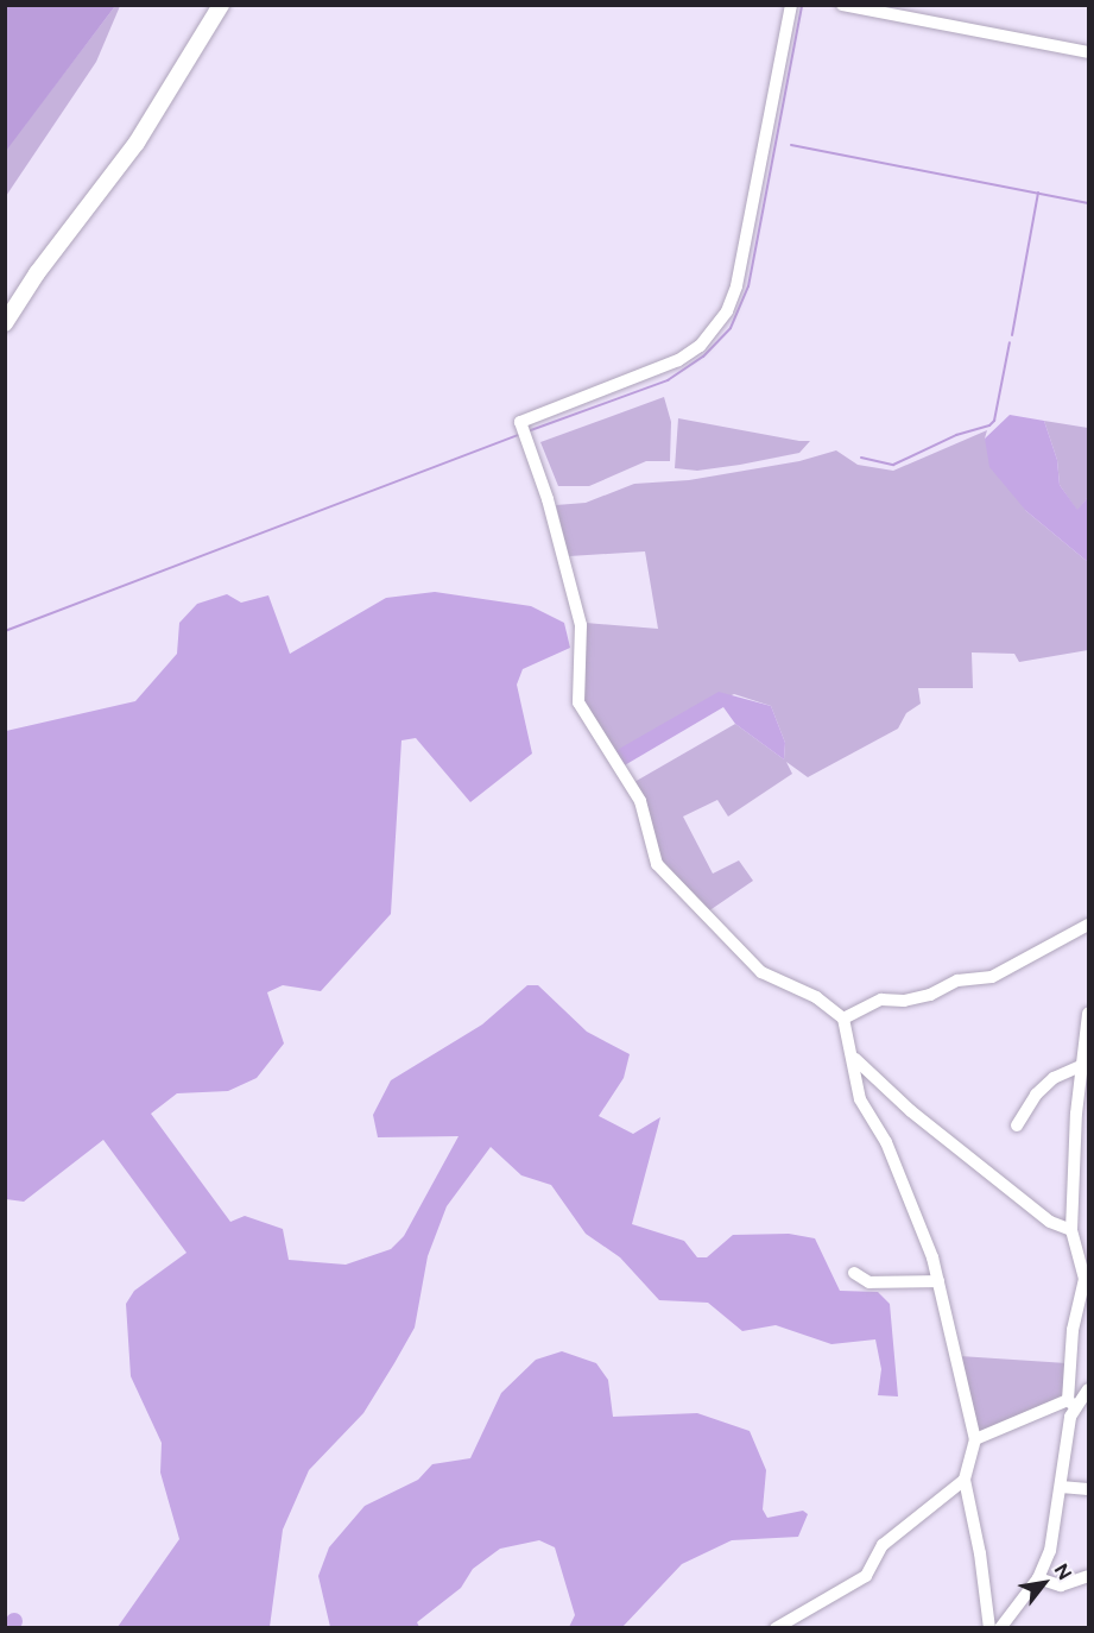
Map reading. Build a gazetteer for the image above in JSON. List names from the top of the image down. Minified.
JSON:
{"north":"top right"}
